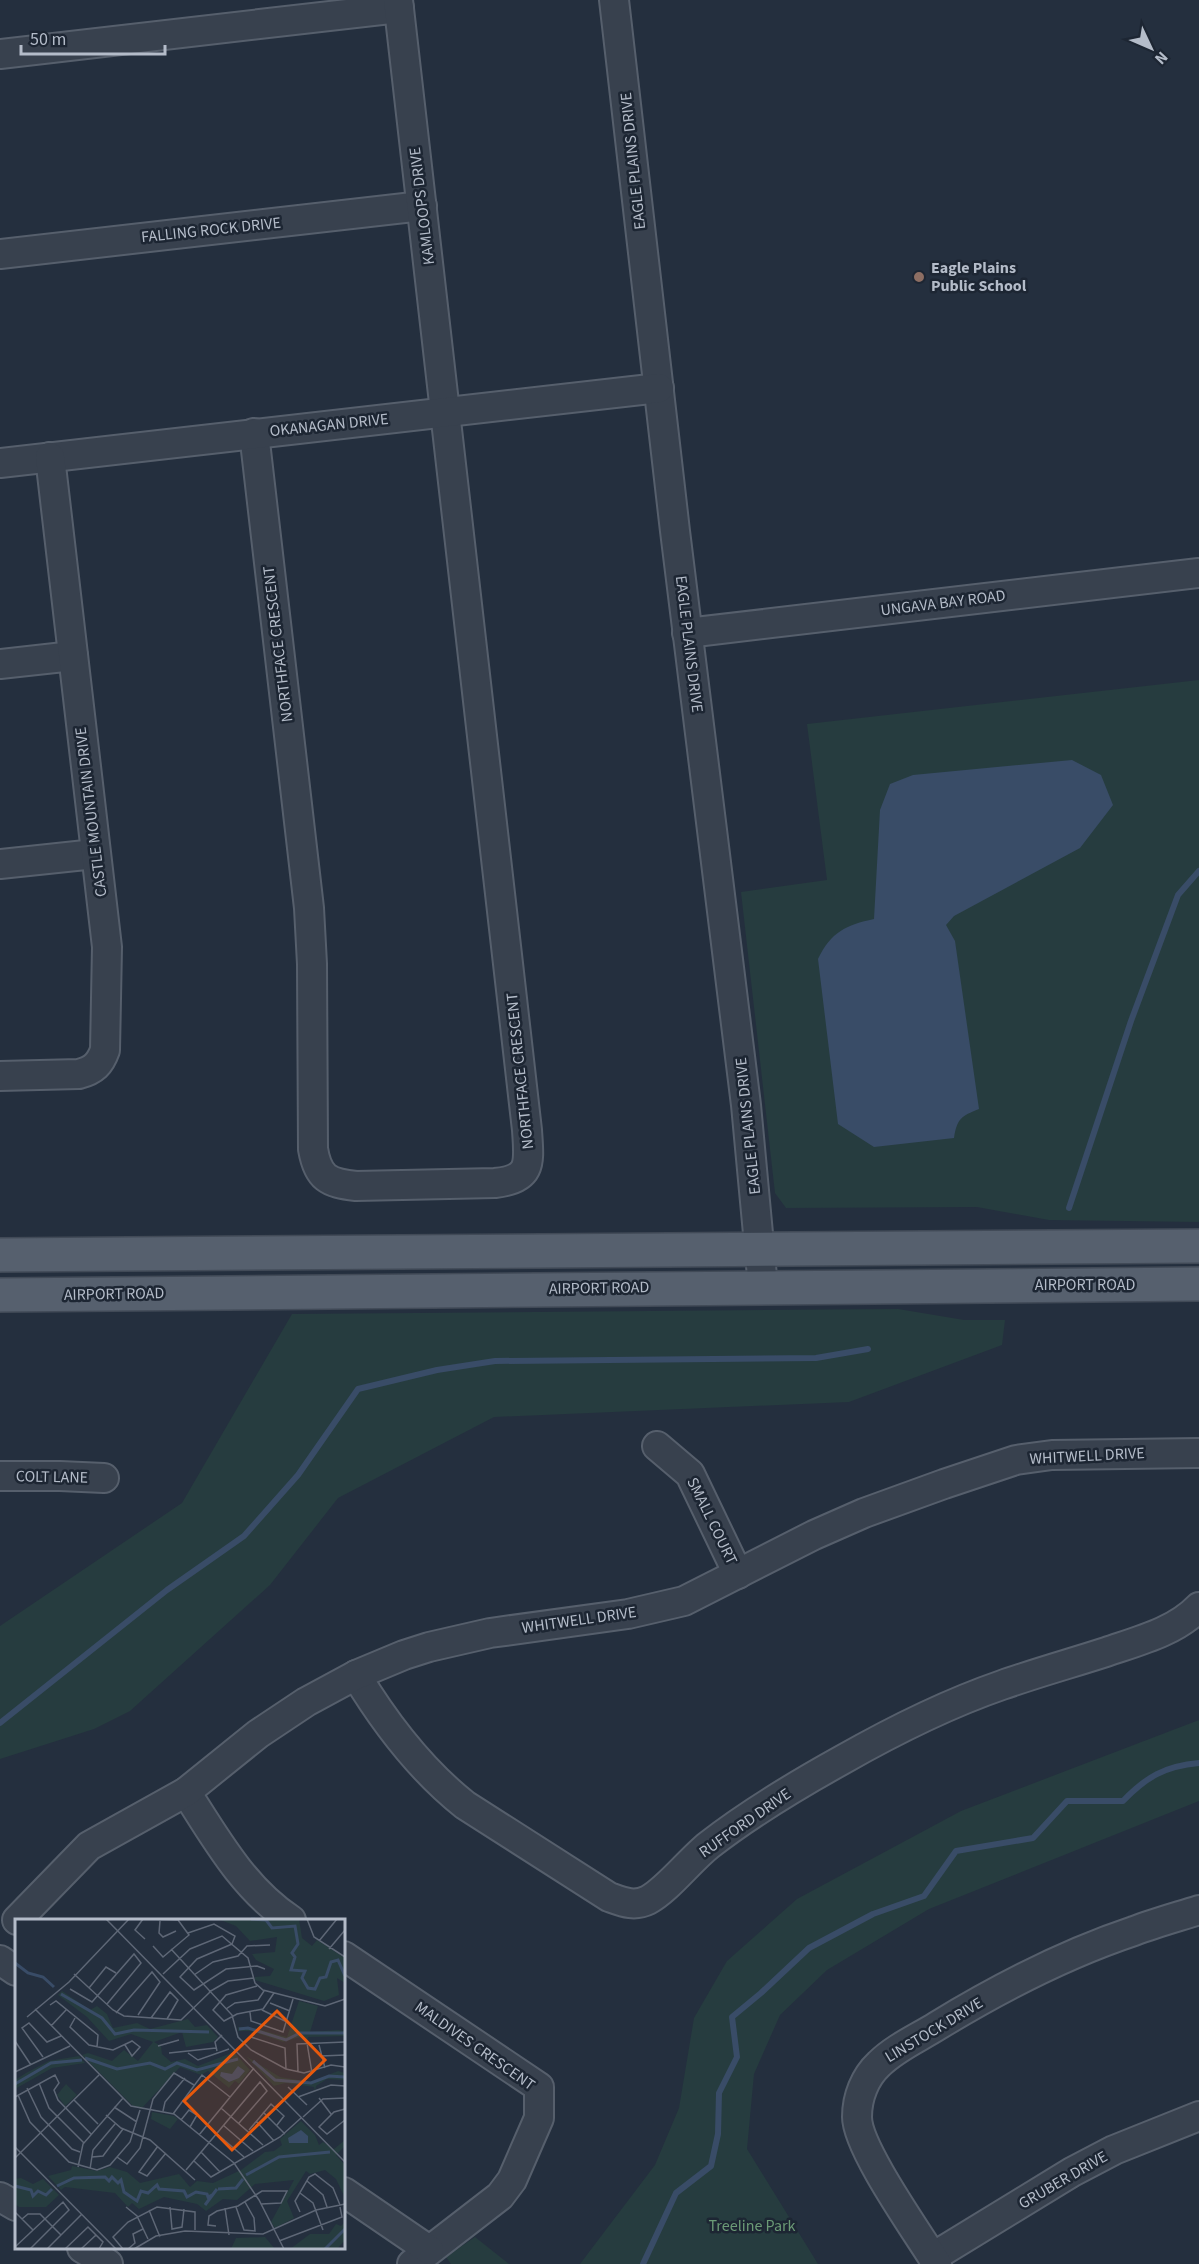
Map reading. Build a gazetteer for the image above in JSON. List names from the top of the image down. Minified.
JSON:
{"streets":{"main road":["AIRPORT ROAD"],"street":["EAGLE PLAINS DRIVE","KAMLOOPS DRIVE","FALLING ROCK DRIVE","OKANAGAN DRIVE","UNGAVA BAY ROAD","NORTHFACE CRESCENT","CASTLE MOUNTAIN DRIVE","WHITWELL DRIVE","COLT LANE","SMALL COURT","RUFFORD DRIVE","LINSTOCK DRIVE","MALDIVES CRESCENT","GRUBER DRIVE"]},"crossings":[["EAGLE PLAINS DRIVE","OKANAGAN DRIVE"],["EAGLE PLAINS DRIVE","UNGAVA BAY ROAD"],["EAGLE PLAINS DRIVE","AIRPORT ROAD"],["KAMLOOPS DRIVE","FALLING ROCK DRIVE"],["KAMLOOPS DRIVE","OKANAGAN DRIVE"],["KAMLOOPS DRIVE","NORTHFACE CRESCENT"],["OKANAGAN DRIVE","NORTHFACE CRESCENT"],["OKANAGAN DRIVE","CASTLE MOUNTAIN DRIVE"],["WHITWELL DRIVE","SMALL COURT"],["WHITWELL DRIVE","RUFFORD DRIVE"],["LINSTOCK DRIVE","GRUBER DRIVE"]],"parks":["Treeline Park"],"places":["Eagle Plains Public School"],"scale_bar":"50 m","north":"bottom right"}
